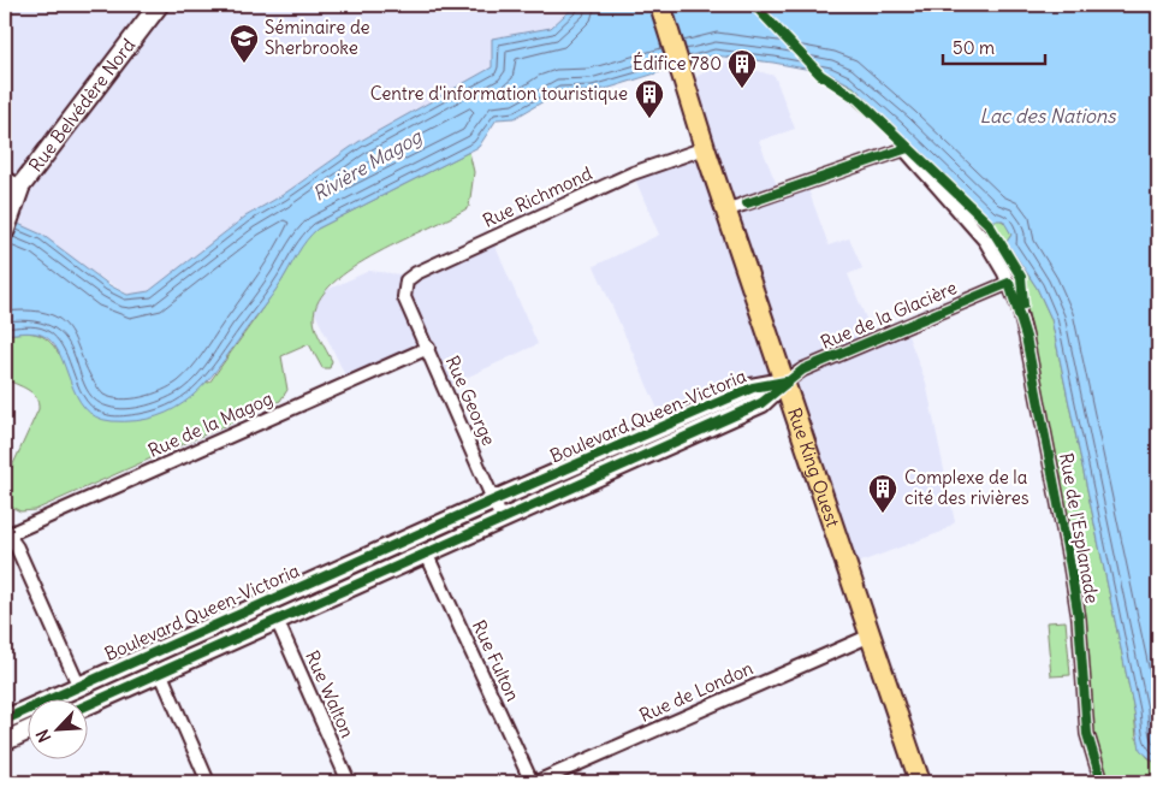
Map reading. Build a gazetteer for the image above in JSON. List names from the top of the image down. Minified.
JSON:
{"streets":{"main road":["Rue King Ouest"],"street":["Rue Belvédère Nord","Rue Richmond","Rue de la Glacière","Rue George","Boulevard Queen-Victoria","Rue de la Magog","Rue de l'Esplanade","Rue Fulton","Rue de London","Rue Walton"]},"crossings":[["Rue Richmond","Rue George"],["Rue Richmond","Rue King Ouest"],["Rue de la Glacière","Boulevard Queen-Victoria"],["Rue de la Glacière","Rue King Ouest"],["Rue de la Glacière","Rue de l'Esplanade"],["Rue George","Boulevard Queen-Victoria"],["Rue George","Rue de la Magog"],["Boulevard Queen-Victoria","Rue King Ouest"],["Boulevard Queen-Victoria","Rue Fulton"],["Boulevard Queen-Victoria","Rue Walton"],["Rue King Ouest","Rue de l'Esplanade"],["Rue King Ouest","Rue de London"],["Rue Fulton","Rue de London"]],"water":["Lac des Nations","Rivière Magog"],"places":{"school or university":["Séminaire de Sherbrooke"],"building":["Édifice 780","Centre d'information touristique","Complexe de la cité des rivières"]},"scale_bar":"50 m","north":"bottom left"}
